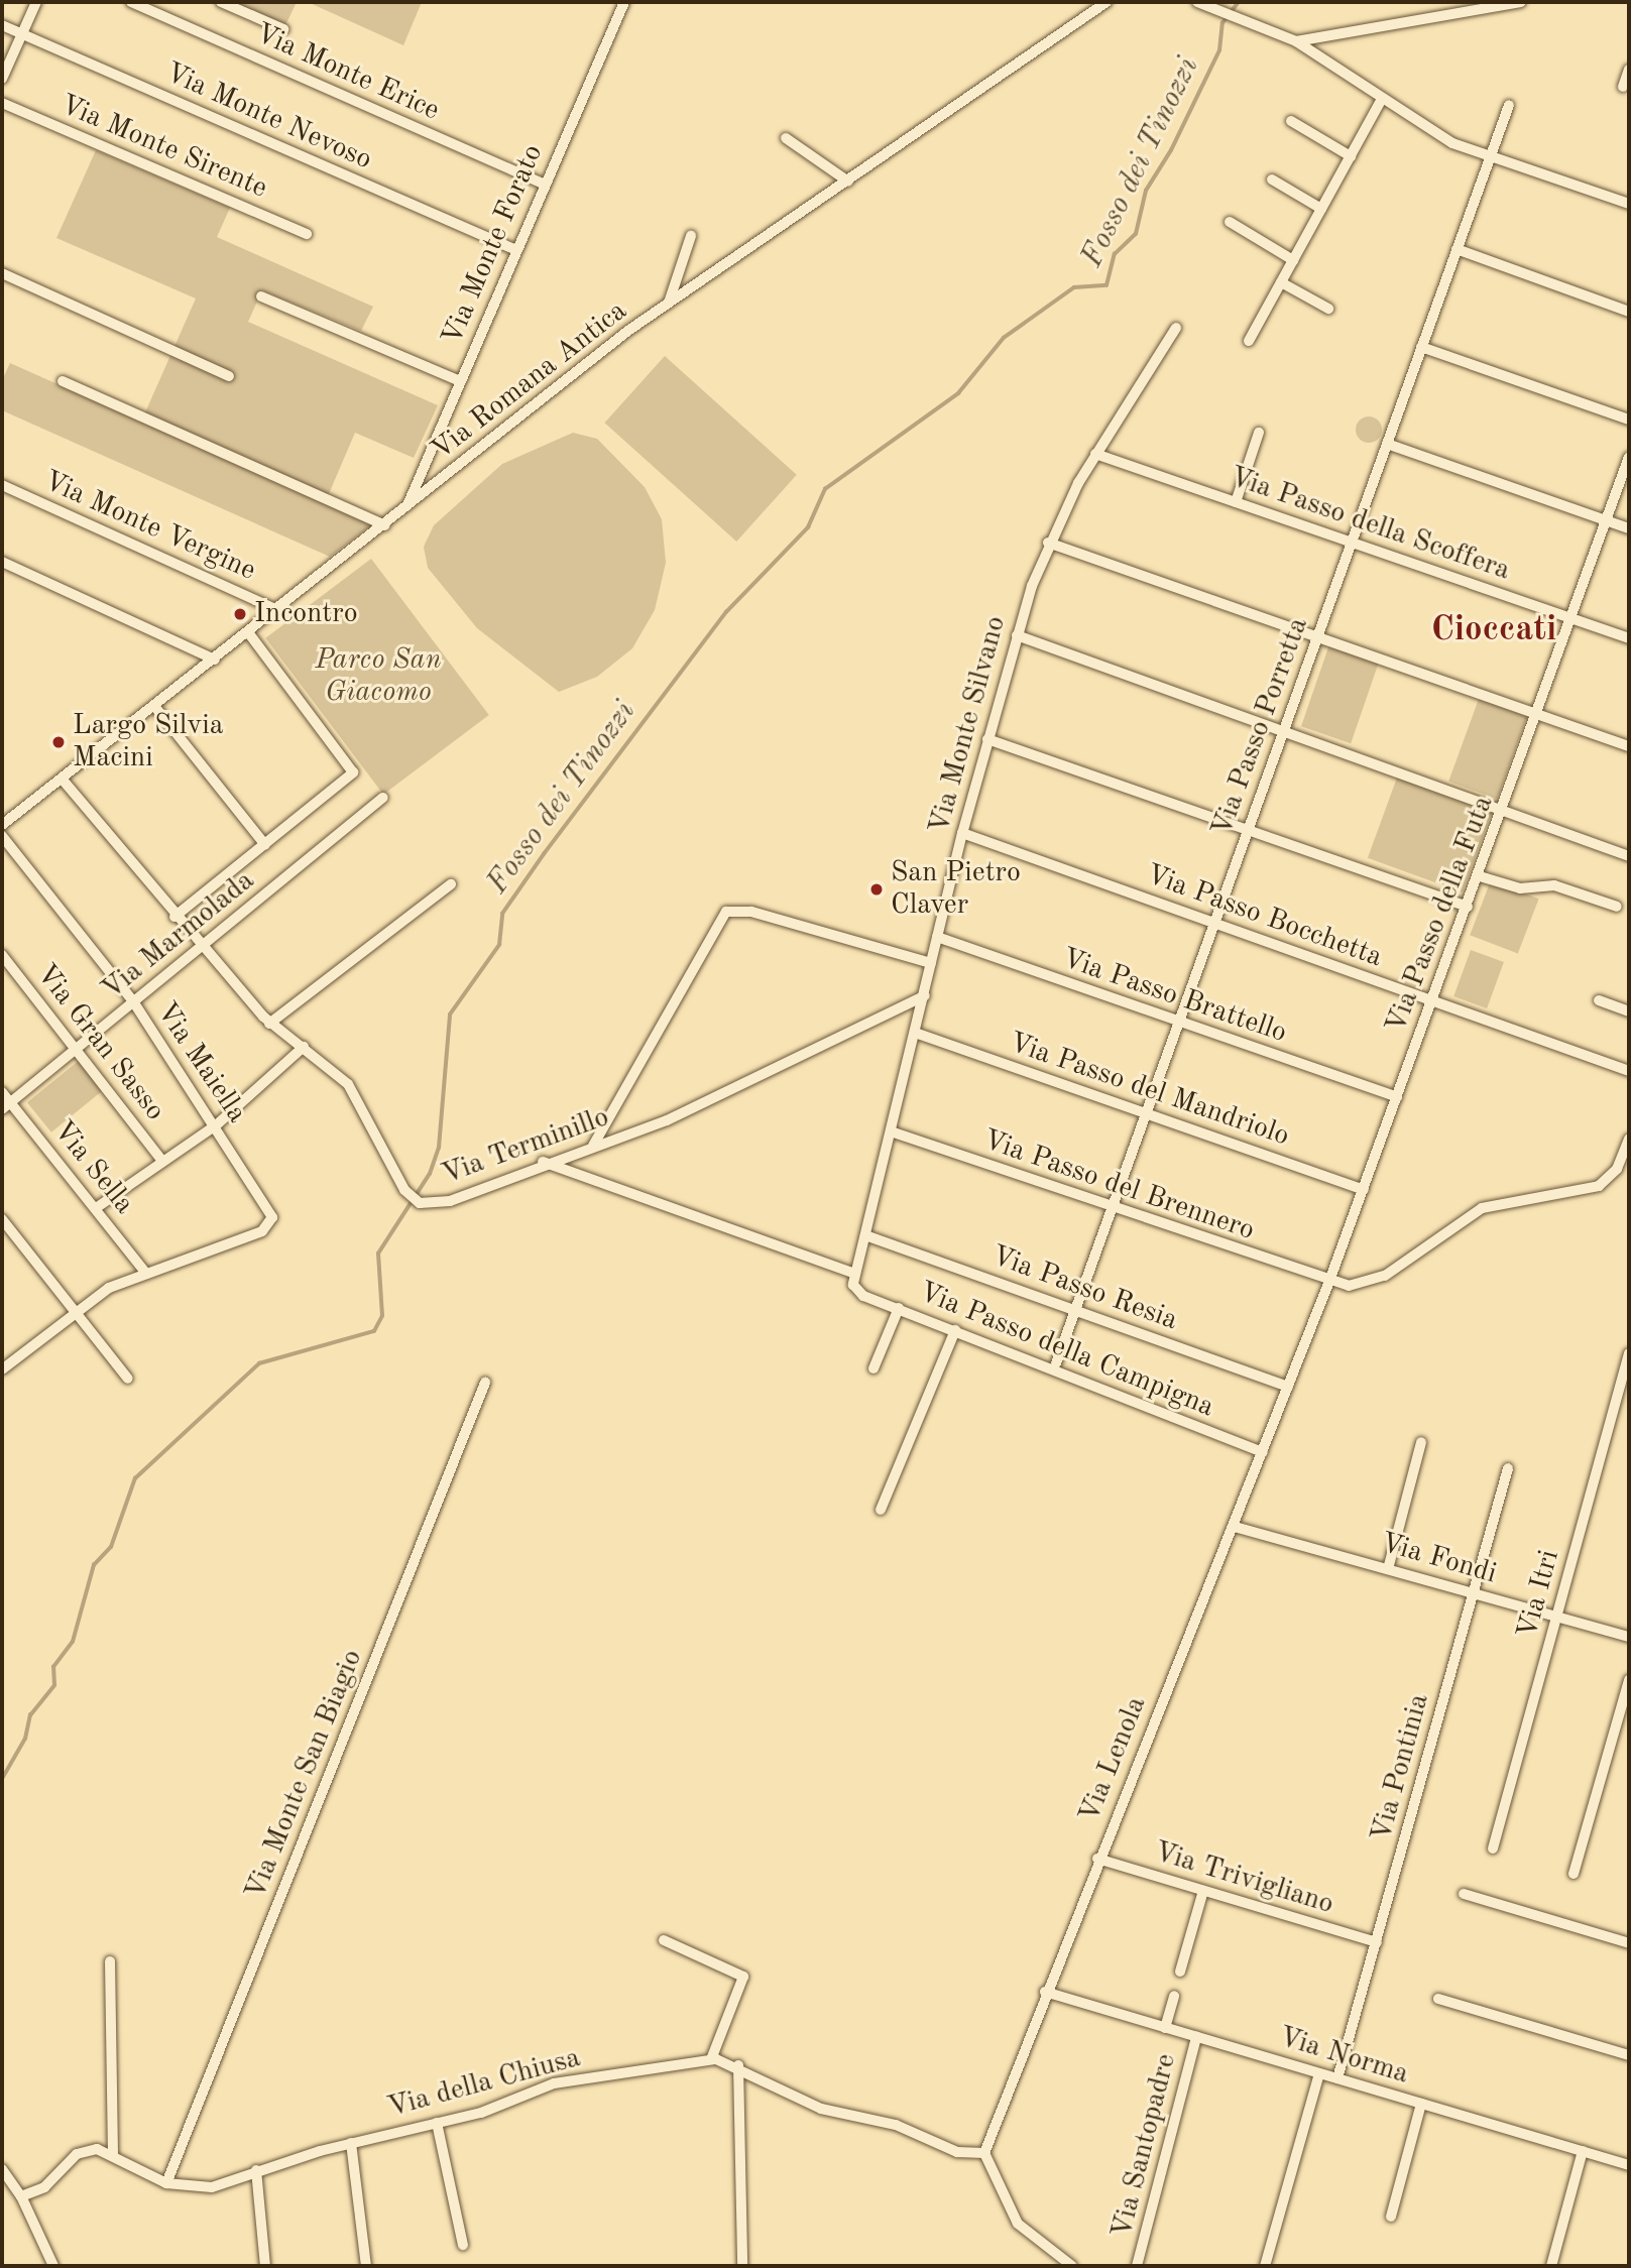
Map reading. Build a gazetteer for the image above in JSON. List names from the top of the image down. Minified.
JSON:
{"streets":{"street":["Via Monte Erice","Via Monte Nevoso","Via Monte Sirente","Via Monte Forato","Via Romana Antica","Via Passo della Scoffera","Via Monte Vergine","Via Monte Silvano","Via Passo Porretta","Via Passo della Futa","Via Passo Bocchetta","Via Marmolada","Via Passo Brattello","Via Gran Sasso","Via Maiella","Via Passo del Mandriolo","Via Terminillo","Via Sella","Via Passo del Brennero","Via Passo Resia","Via Passo della Campigna","Via Fondi","Via Itri","Via Lenola","Via Pontinia","Via Monte San Biagio","Via Trivigliano","Via Norma","Via della Chiusa","Via Santopadre"]},"crossings":[["Via Monte Erice","Via Monte Forato"],["Via Monte Nevoso","Via Monte Forato"],["Via Monte Forato","Via Romana Antica"],["Via Romana Antica","Via Monte Vergine"],["Via Romana Antica","Via Terminillo"],["Via Passo della Scoffera","Via Monte Silvano"],["Via Passo della Scoffera","Via Passo Porretta"],["Via Passo della Scoffera","Via Passo della Futa"],["Via Monte Silvano","Via Passo Bocchetta"],["Via Monte Silvano","Via Passo Brattello"],["Via Monte Silvano","Via Passo del Mandriolo"],["Via Monte Silvano","Via Terminillo"],["Via Monte Silvano","Via Passo del Brennero"],["Via Monte Silvano","Via Passo Resia"],["Via Monte Silvano","Via Passo della Campigna"],["Via Passo Porretta","Via Passo Bocchetta"],["Via Passo Porretta","Via Passo Brattello"],["Via Passo Porretta","Via Passo del Mandriolo"],["Via Passo Porretta","Via Passo del Brennero"],["Via Passo Porretta","Via Passo Resia"],["Via Passo della Futa","Via Passo Bocchetta"],["Via Passo della Futa","Via Passo Brattello"],["Via Passo della Futa","Via Passo del Mandriolo"],["Via Passo della Futa","Via Passo del Brennero"],["Via Passo della Futa","Via Passo Resia"],["Via Passo della Futa","Via Lenola"],["Via Marmolada","Via Gran Sasso"],["Via Marmolada","Via Maiella"],["Via Marmolada","Via Terminillo"],["Via Marmolada","Via Sella"],["Via Maiella","Via Sella"],["Via Passo Resia","Via Lenola"],["Via Passo della Campigna","Via Lenola"],["Via Fondi","Via Itri"],["Via Fondi","Via Lenola"],["Via Fondi","Via Pontinia"],["Via Lenola","Via Trivigliano"],["Via Lenola","Via Norma"],["Via Lenola","Via della Chiusa"],["Via Pontinia","Via Trivigliano"],["Via Pontinia","Via Norma"],["Via Monte San Biagio","Via della Chiusa"],["Via Norma","Via Santopadre"]],"districts":["Cioccati"],"water":["Fosso dei Tinozzi"],"parks":["Parco San Giacomo"],"places":["Incontro","Largo Silvia Macini","San Pietro Claver"]}
